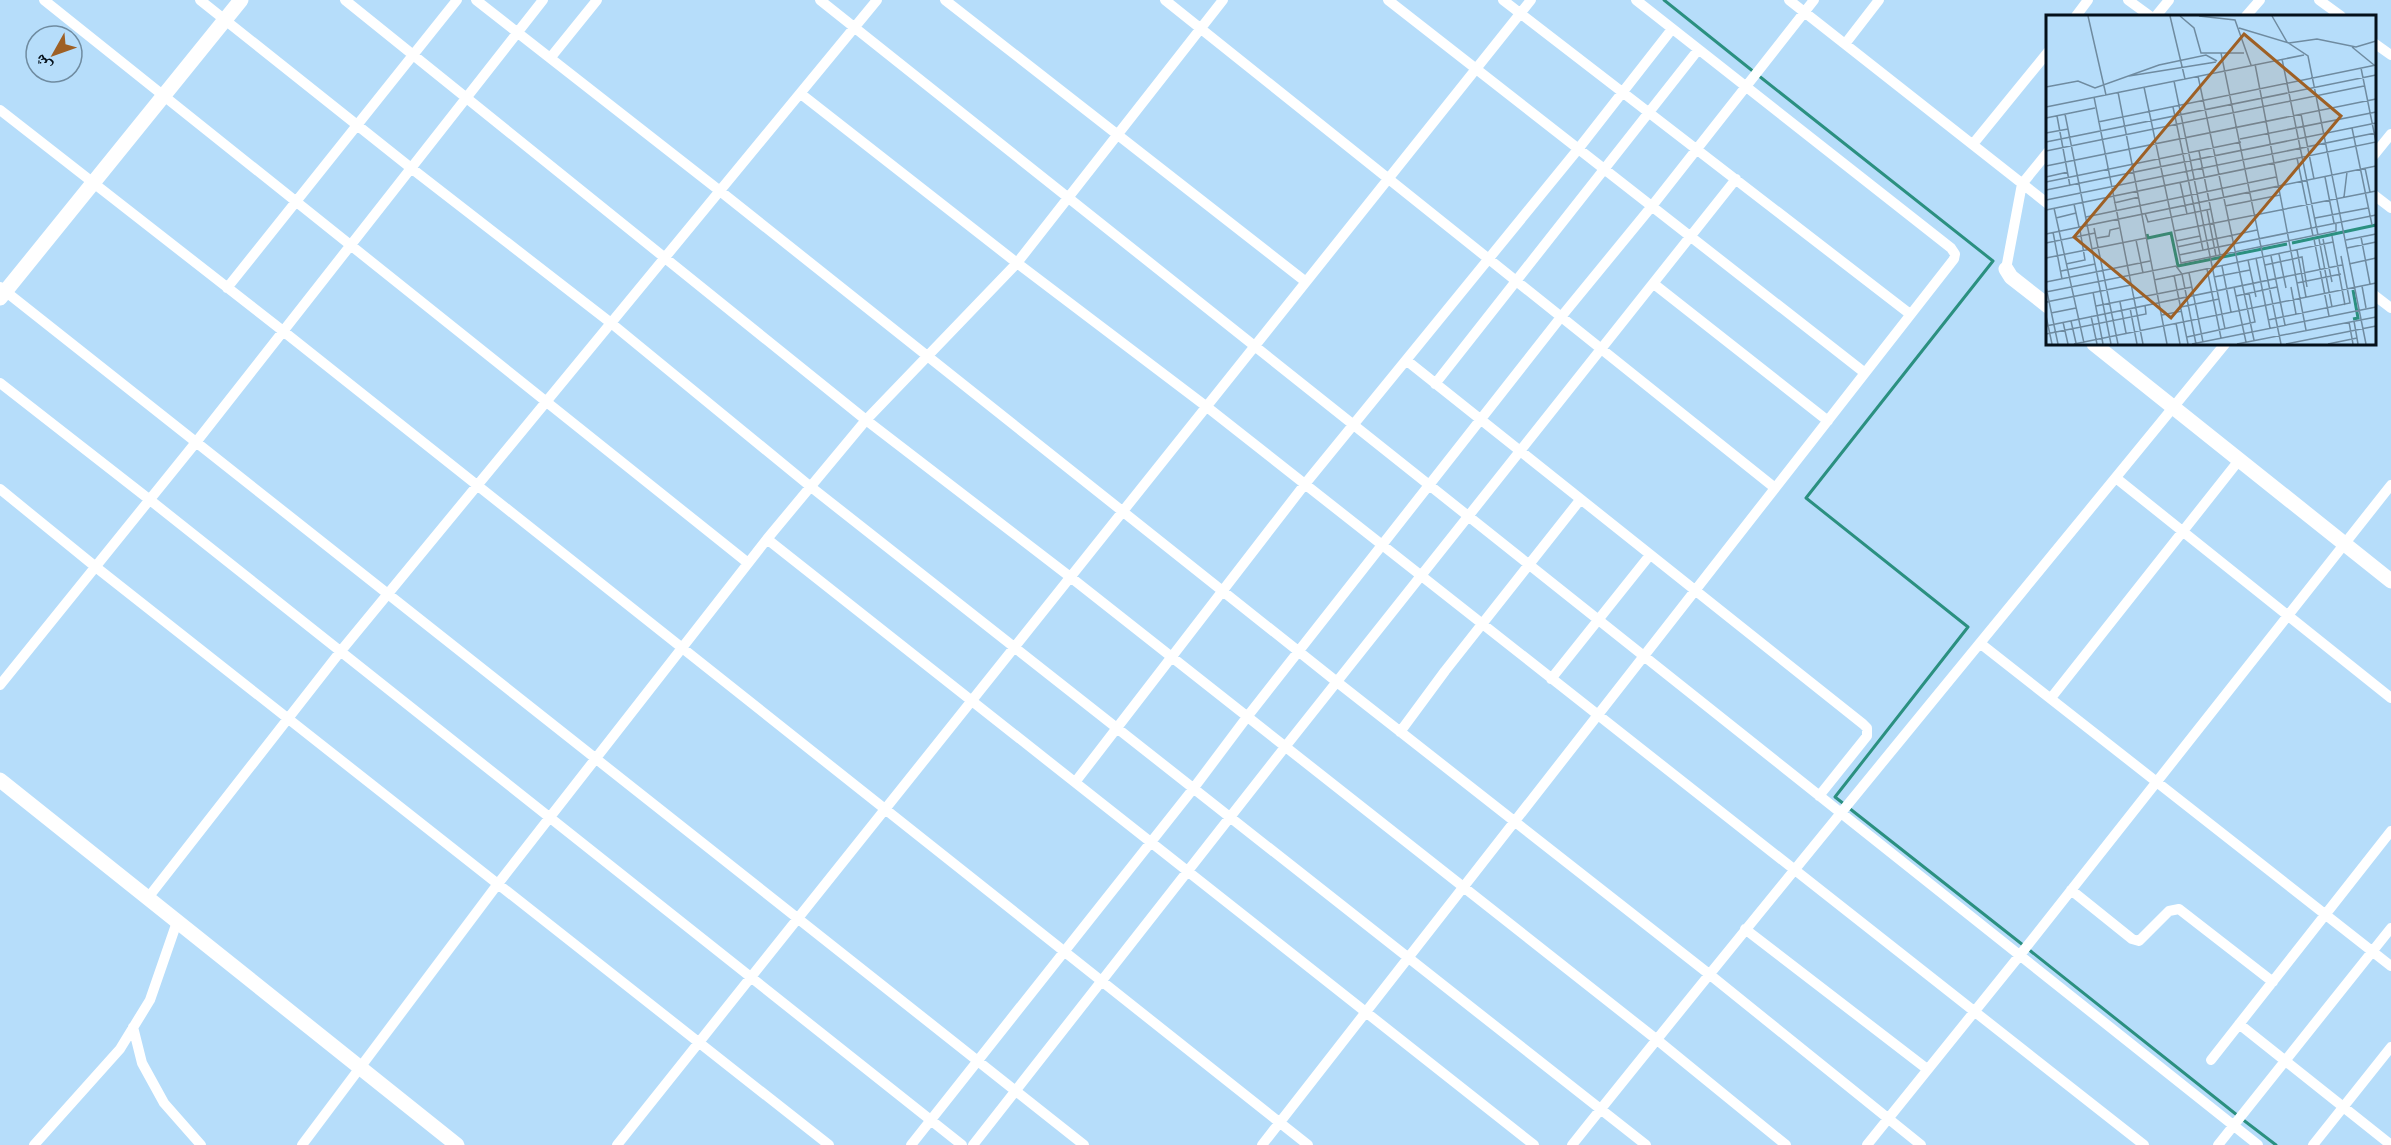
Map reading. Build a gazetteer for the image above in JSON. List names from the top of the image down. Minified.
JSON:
{"north":"bottom left"}
